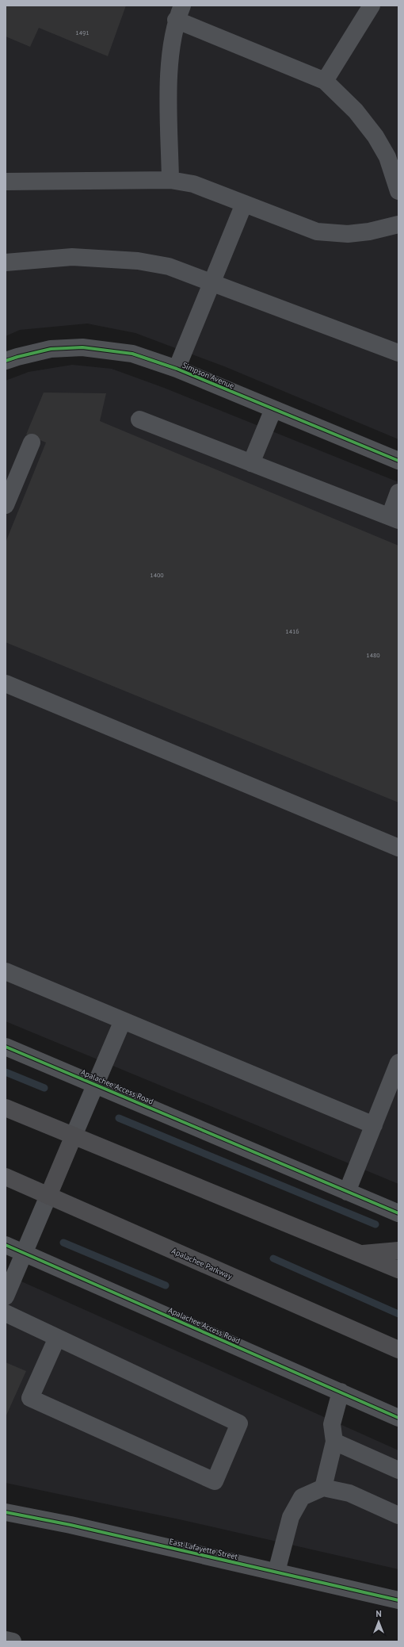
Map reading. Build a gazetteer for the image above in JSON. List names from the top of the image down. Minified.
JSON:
{"streets":{"main road":["Apalachee Parkway"],"street":["Simpson Avenue","Apalachee Access Road","East Lafayette Street"]},"house_numbers":["1491","1400","1416","1480"],"north":"top"}
